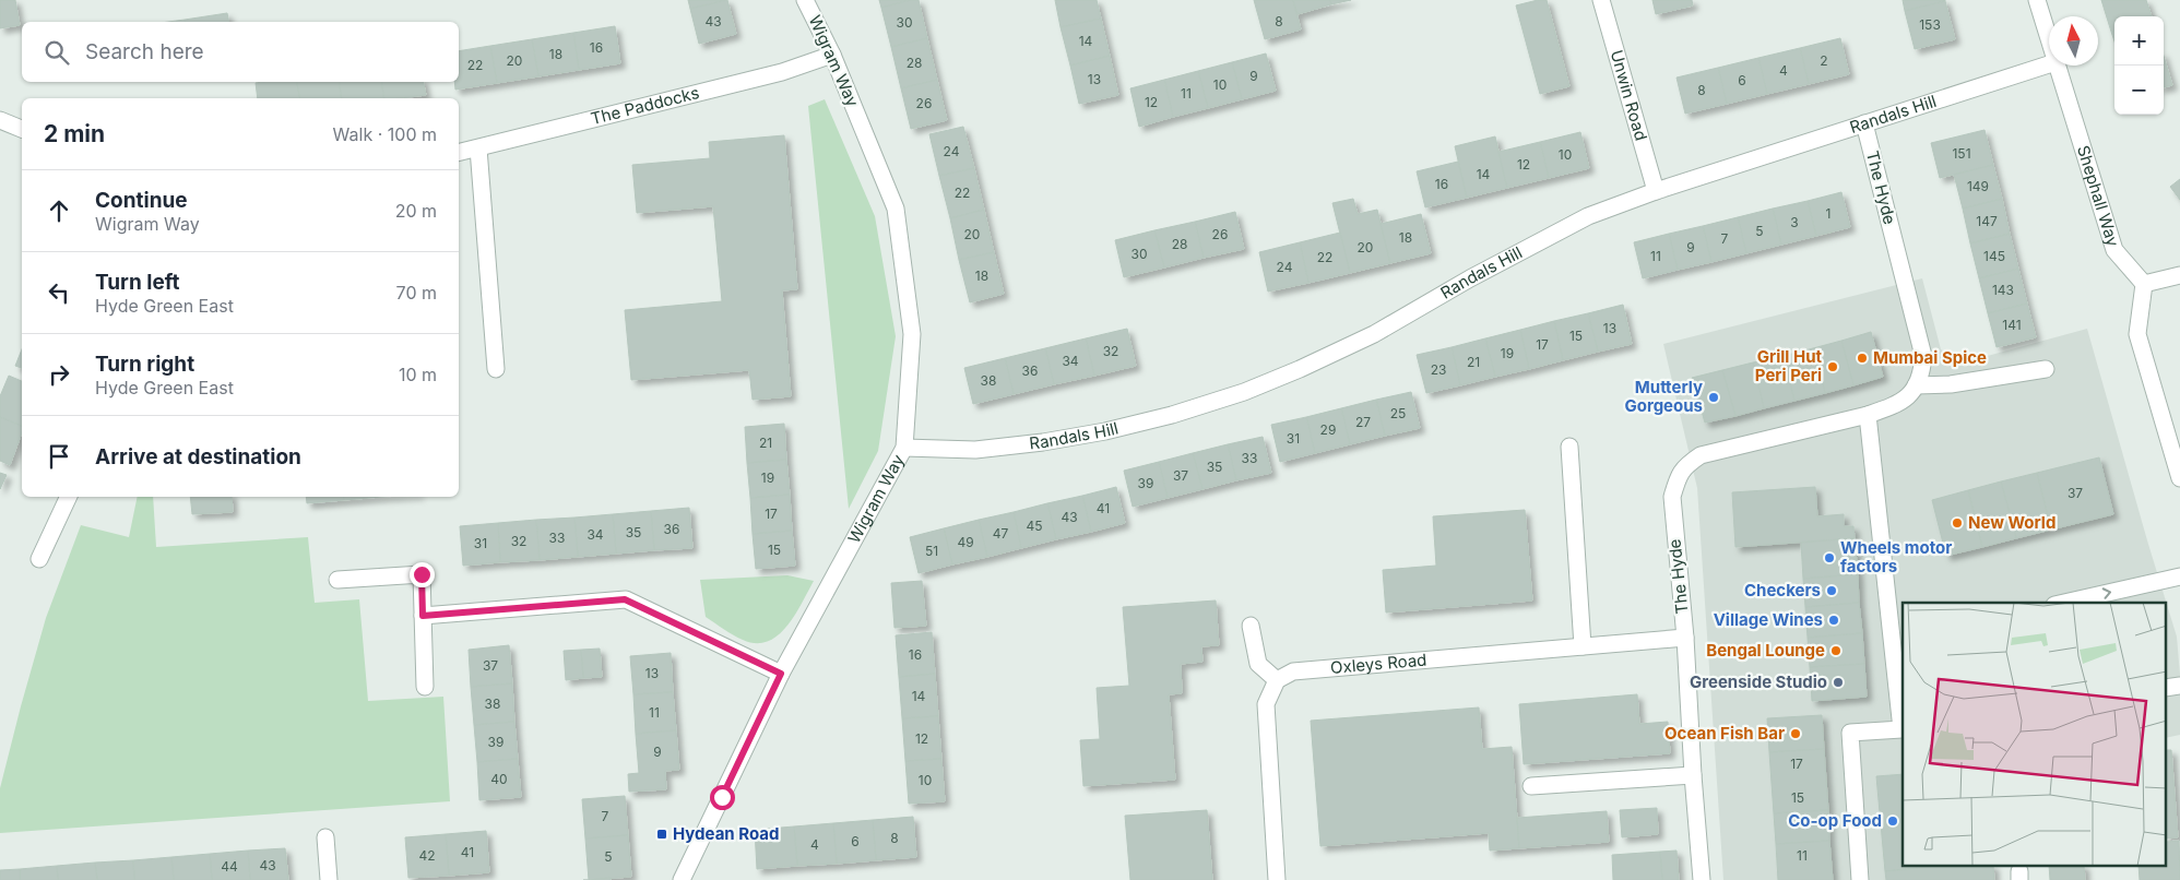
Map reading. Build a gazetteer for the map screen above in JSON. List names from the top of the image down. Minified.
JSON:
{"streets":{"street":["Wigram Way","Unwin Road","The Paddocks","Randals Hill","The Hyde","Shephall Way","Oxleys Road"]},"crossings":[["Wigram Way","The Paddocks"],["Wigram Way","Randals Hill"],["Unwin Road","Randals Hill"],["Randals Hill","The Hyde"],["The Hyde","Oxleys Road"]],"places":{"other":["Mumbai Spice","Grill Hut Peri Peri","Mutterly Gorgeous","New World","Wheels motor factors","Checkers","Village Wines","Bengal Lounge","Greenside Studio","Ocean Fish Bar","Co-op Food"],"transit":["Hydean Road"]},"house_numbers":["43","8","30","153","14","16","18","20","2","28","22","4","9","13","6","10","8","11","12","26","24","151","10","12","14","16","149","22","1","147","3","5","20","26","18","7","28","20","9","30","11","145","22","24","18","143","141","13","15","17","32","19","34","21","23","36","38","25","27","29","31","21","33","35","37","19","39","37","41","17","43","45","36","35","47","34","33","32","49","31","15","51","16","37","13","14","38","11","12","39","9","17","40","10","15","7","8","6","4","41","42","11","5","43","44"],"north":"top","page":{"map_buttons":["+","−"],"search":"Search here","heading":["2 min","Walk · 100 m"],"list":[["Continue","Wigram Way","20 m"],["Turn left","Hyde Green East","70 m"],["Turn right","Hyde Green East","10 m"],"Arrive at destination"]}}
